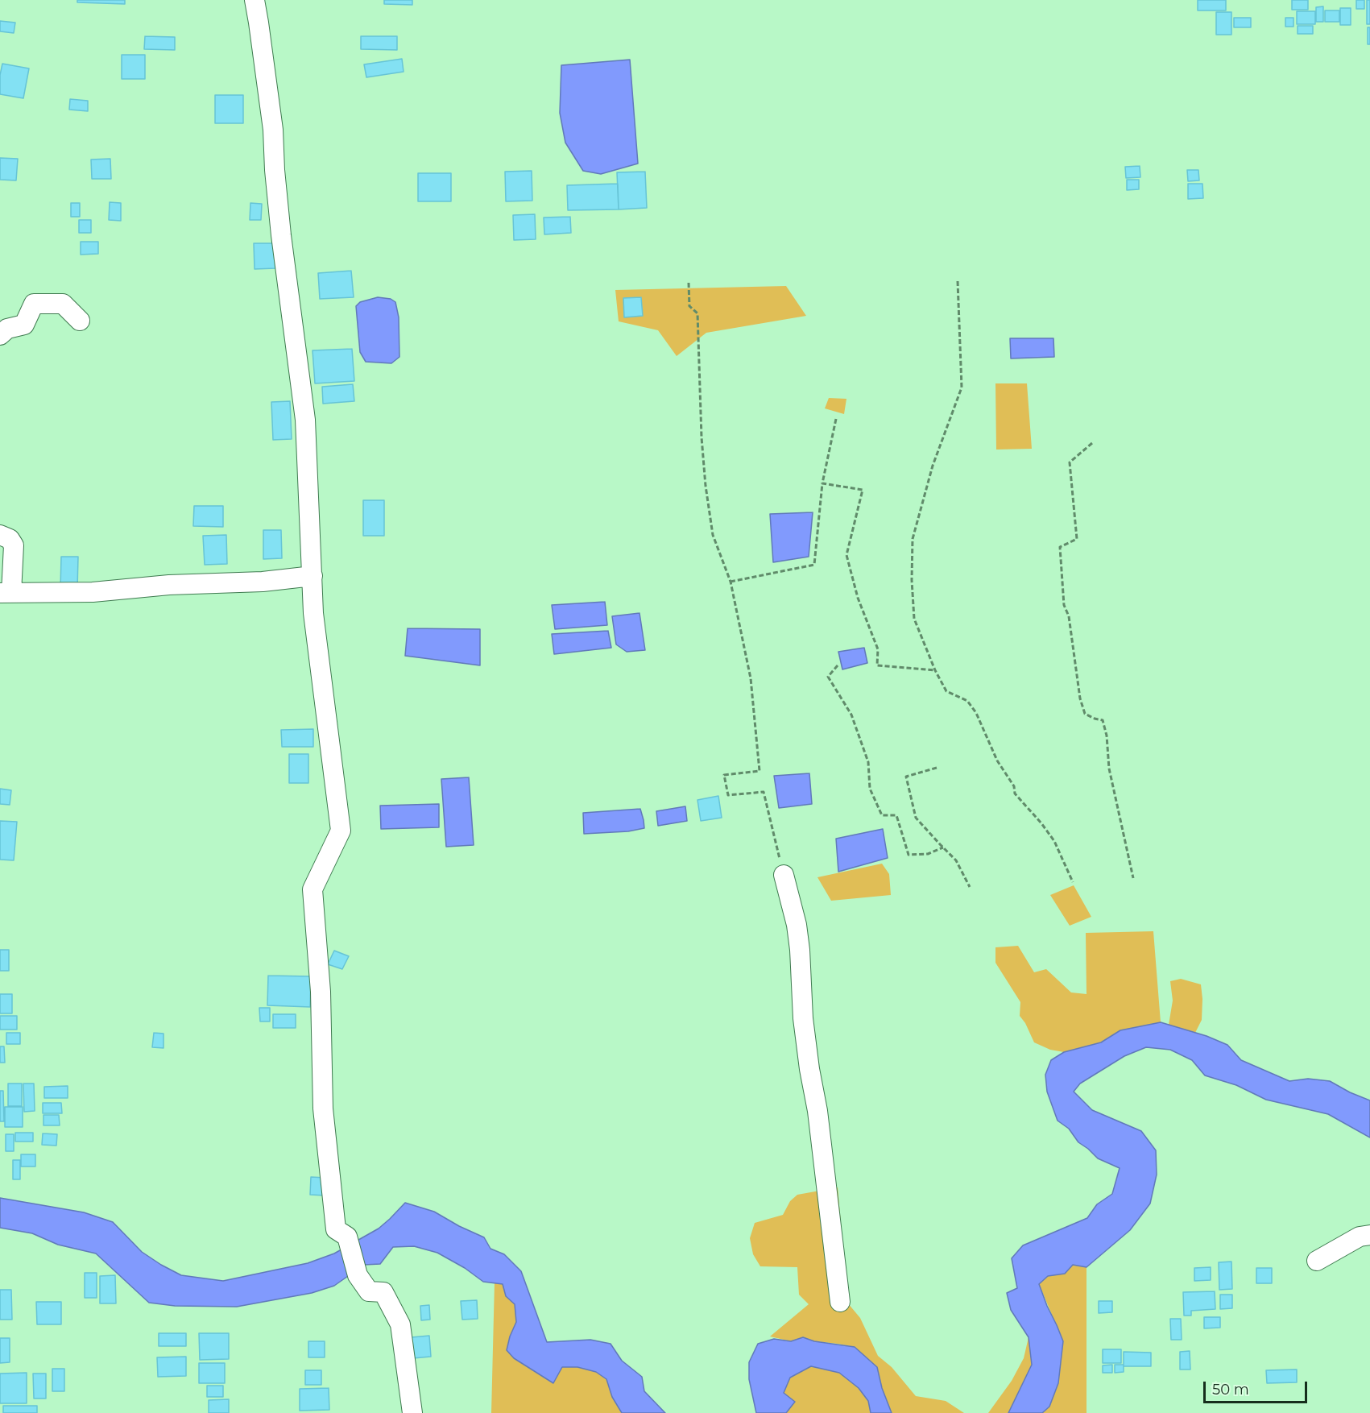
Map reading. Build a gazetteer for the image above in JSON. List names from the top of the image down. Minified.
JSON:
{"scale_bar":"50 m"}
